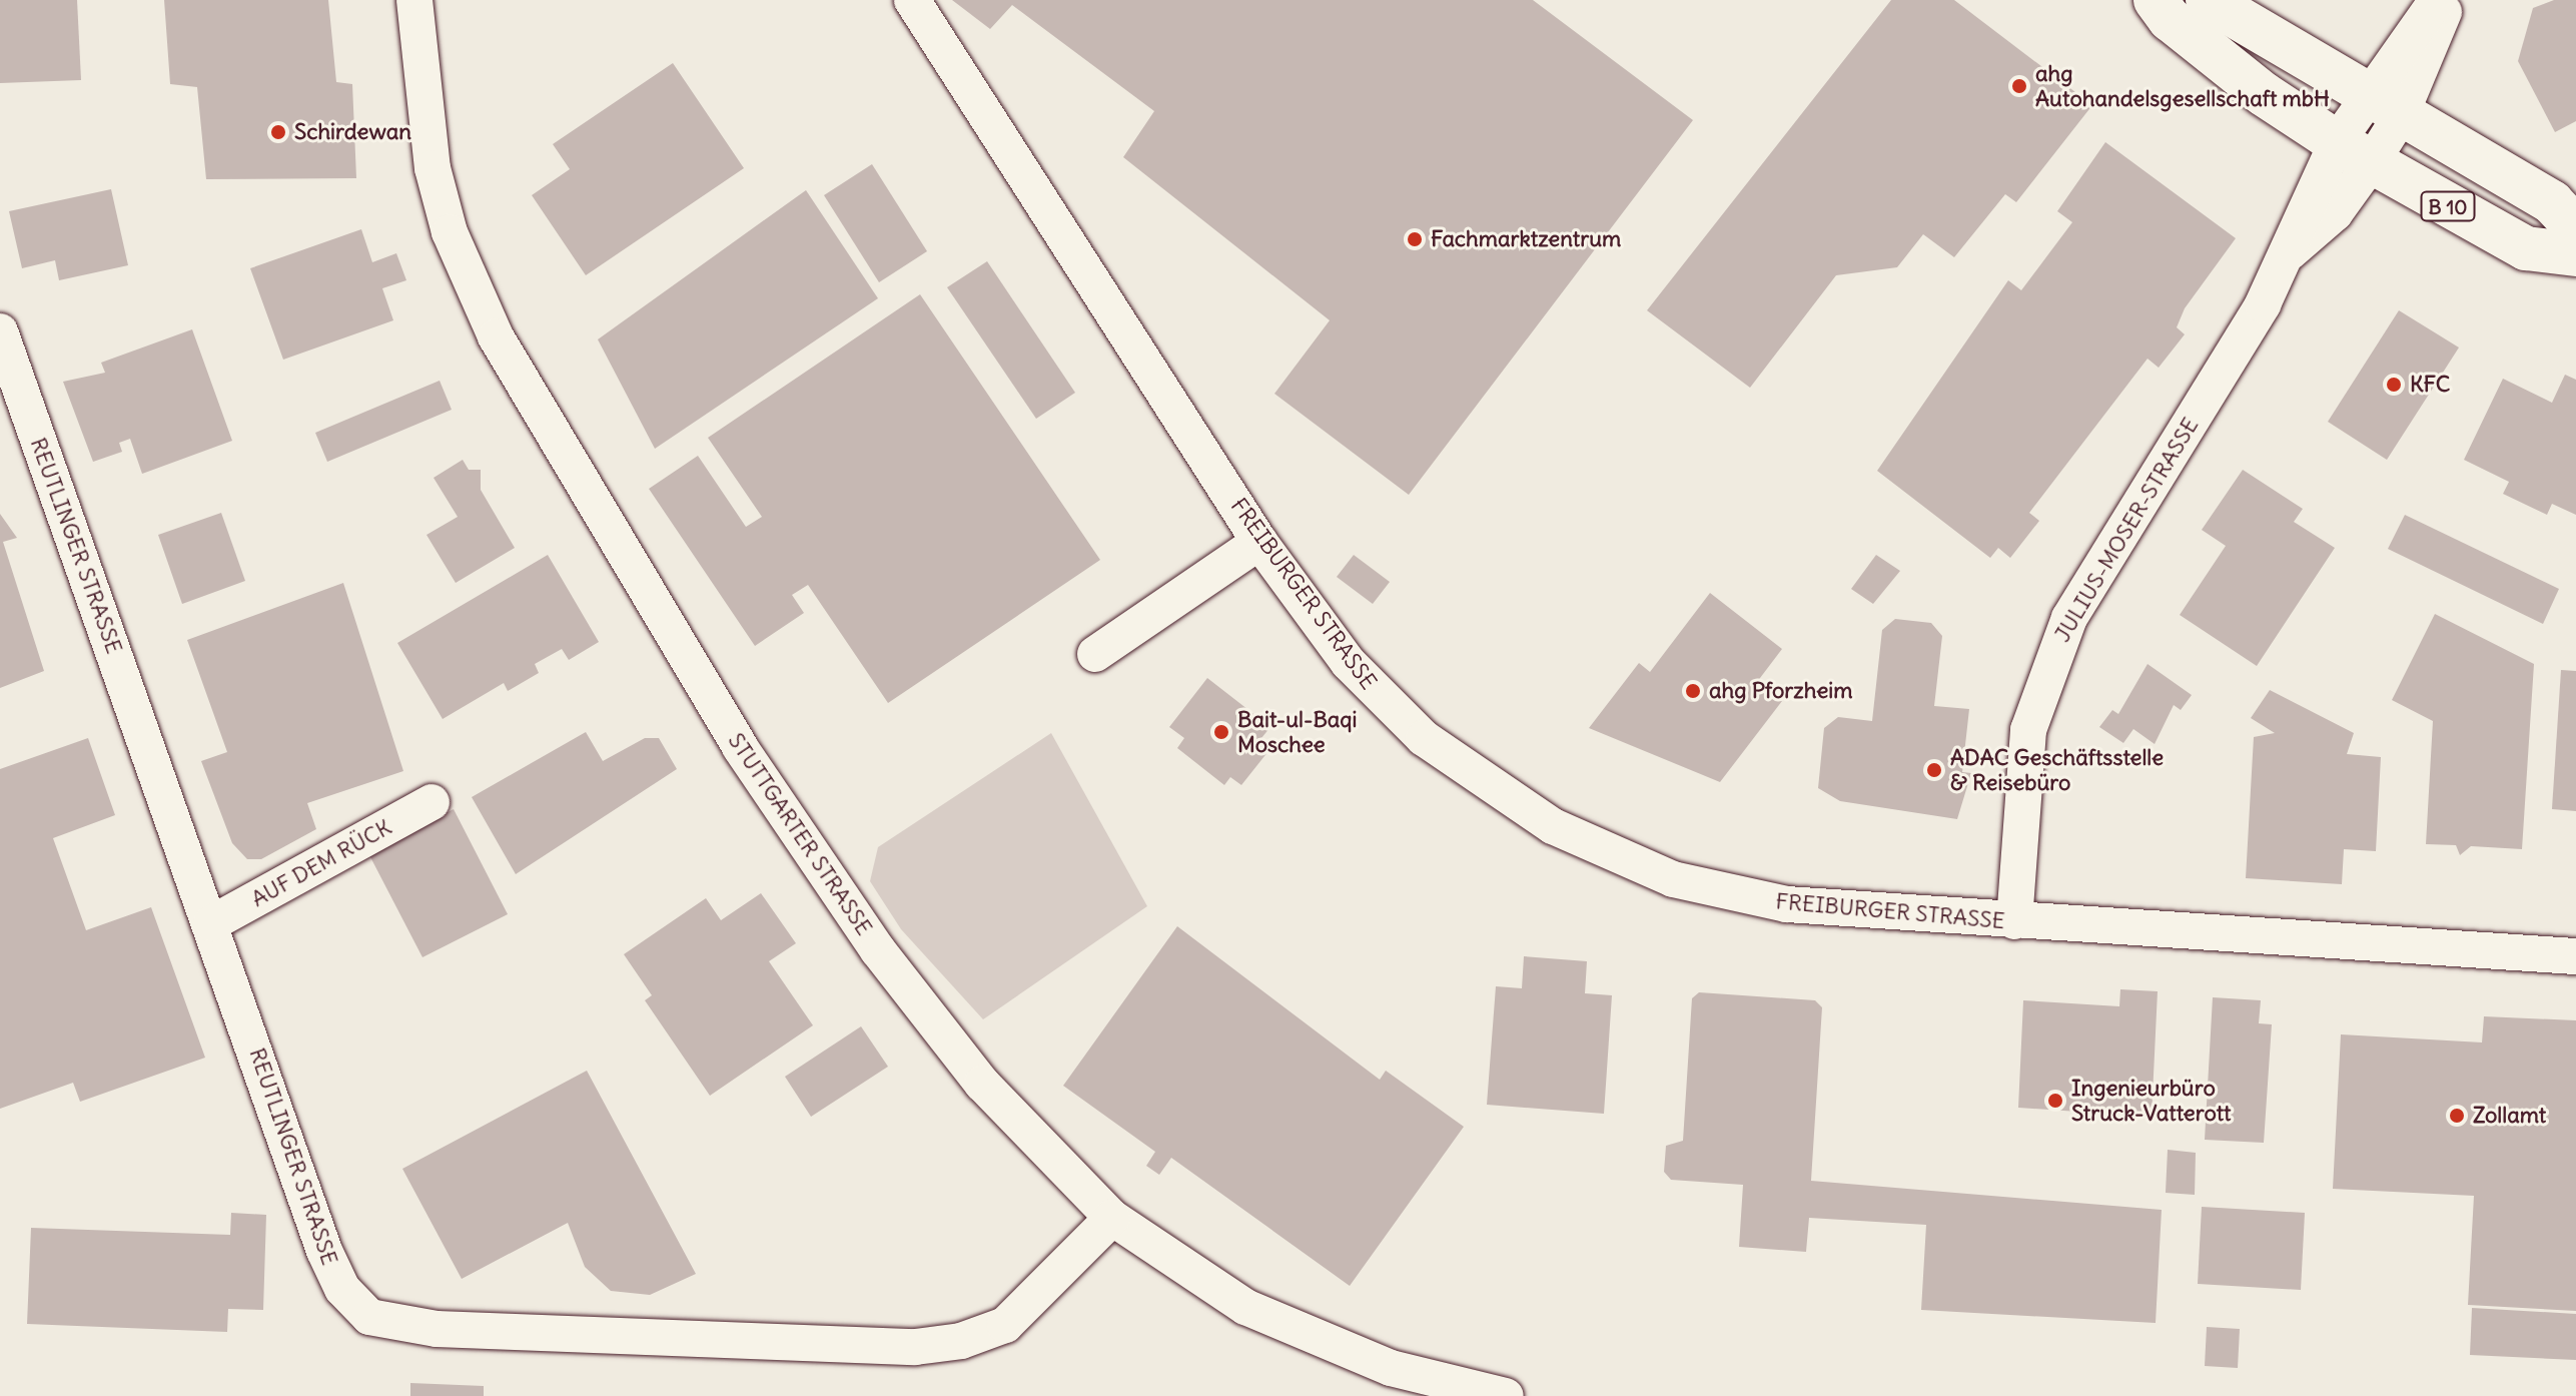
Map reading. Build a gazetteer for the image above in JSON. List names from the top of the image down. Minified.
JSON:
{"streets":{"main road":["B 10"],"street":["JULIUS-MOSER-STRASSE","REUTLINGER STRASSE","FREIBURGER STRASSE","STUTTGARTER STRASSE","AUF DEM RÜCK"]},"crossings":[["B 10","JULIUS-MOSER-STRASSE"],["JULIUS-MOSER-STRASSE","FREIBURGER STRASSE"],["REUTLINGER STRASSE","STUTTGARTER STRASSE"],["REUTLINGER STRASSE","AUF DEM RÜCK"]],"places":["ahg Autohandelsgesellschaft mbH","Schirdewan","Fachmarktzentrum","KFC","ahg Pforzheim","Bait-ul-Baqi Moschee","ADAC Geschäftsstelle & Reisebüro","Ingenieurbüro Struck-Vatterott","Zollamt"]}
